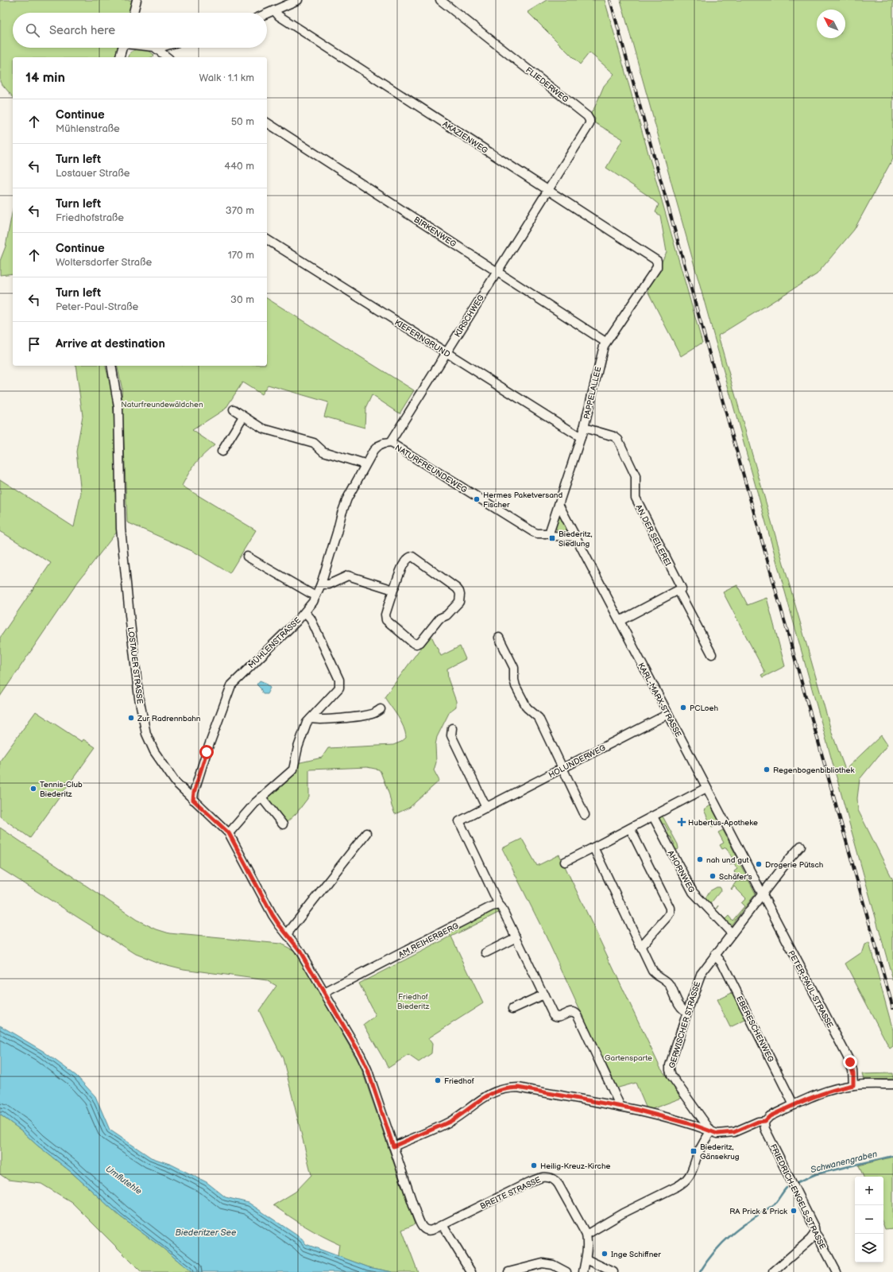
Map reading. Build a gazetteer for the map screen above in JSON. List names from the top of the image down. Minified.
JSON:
{"streets":{"street":["FLIEDERWEG","AKAZIENWEG","BIRKENWEG","KIRSCHWEG","KIEFERNGRUND","PAPPELALLEE","NATURFREUNDEWEG","AN DER SEILEREI","MÜHLENSTRASSE","LOSTAUER STRASSE","KARL-MARX-STRASSE","HOLUNDERWEG","AHORNWEG","AM REIHERBERG","PETER-PAUL-STRASSE","GERWISCHER STRASSE","EBERESCHENWEG","BREITE STRASSE","FRIEDRICH-ENGELS-STRASSE"]},"crossings":[["FLIEDERWEG","AKAZIENWEG"],["FLIEDERWEG","KIRSCHWEG"],["AKAZIENWEG","KIRSCHWEG"],["AKAZIENWEG","PAPPELALLEE"],["BIRKENWEG","KIRSCHWEG"],["BIRKENWEG","PAPPELALLEE"],["KIRSCHWEG","KIEFERNGRUND"],["KIRSCHWEG","NATURFREUNDEWEG"],["KIRSCHWEG","MÜHLENSTRASSE"],["KIEFERNGRUND","PAPPELALLEE"],["PAPPELALLEE","NATURFREUNDEWEG"],["PAPPELALLEE","AN DER SEILEREI"],["PAPPELALLEE","KARL-MARX-STRASSE"],["NATURFREUNDEWEG","MÜHLENSTRASSE"],["NATURFREUNDEWEG","KARL-MARX-STRASSE"],["MÜHLENSTRASSE","LOSTAUER STRASSE"],["LOSTAUER STRASSE","AM REIHERBERG"],["LOSTAUER STRASSE","BREITE STRASSE"],["KARL-MARX-STRASSE","HOLUNDERWEG"],["KARL-MARX-STRASSE","PETER-PAUL-STRASSE"],["KARL-MARX-STRASSE","GERWISCHER STRASSE"],["HOLUNDERWEG","AM REIHERBERG"],["AHORNWEG","GERWISCHER STRASSE"],["PETER-PAUL-STRASSE","GERWISCHER STRASSE"],["GERWISCHER STRASSE","EBERESCHENWEG"]],"water":["Schwanengraben","Umflutehle","Biederitzer See"],"parks":["Naturfreundewäldchen","Friedhof Biederitz","Gartensparte"],"places":{"other":["Hermes Paketversand Fischer","PCLoeh","Zur Radrennbahn","Regenbogenbibliothek","Tennis-Club Biederitz","nah und gut","Drogerie Pütsch","Schäfer's","Friedhof","Heilig-Kreuz-Kirche","RA Prick & Prick","Inge Schiffner"],"transit":["Biederitz, Siedlung","Biederitz, Gänsekrug"],"health":["Hubertus-Apotheke"]},"north":"top left","page":{"search":"Search here","heading":["14 min","Walk · 1.1 km"],"list":[["Continue","Mühlenstraße","50 m"],["Turn left","Lostauer Straße","440 m"],["Turn left","Friedhofstraße","370 m"],["Continue","Woltersdorfer Straße","170 m"],["Turn left","Peter-Paul-Straße","30 m"],"Arrive at destination"],"map_buttons":["+","−"]}}
